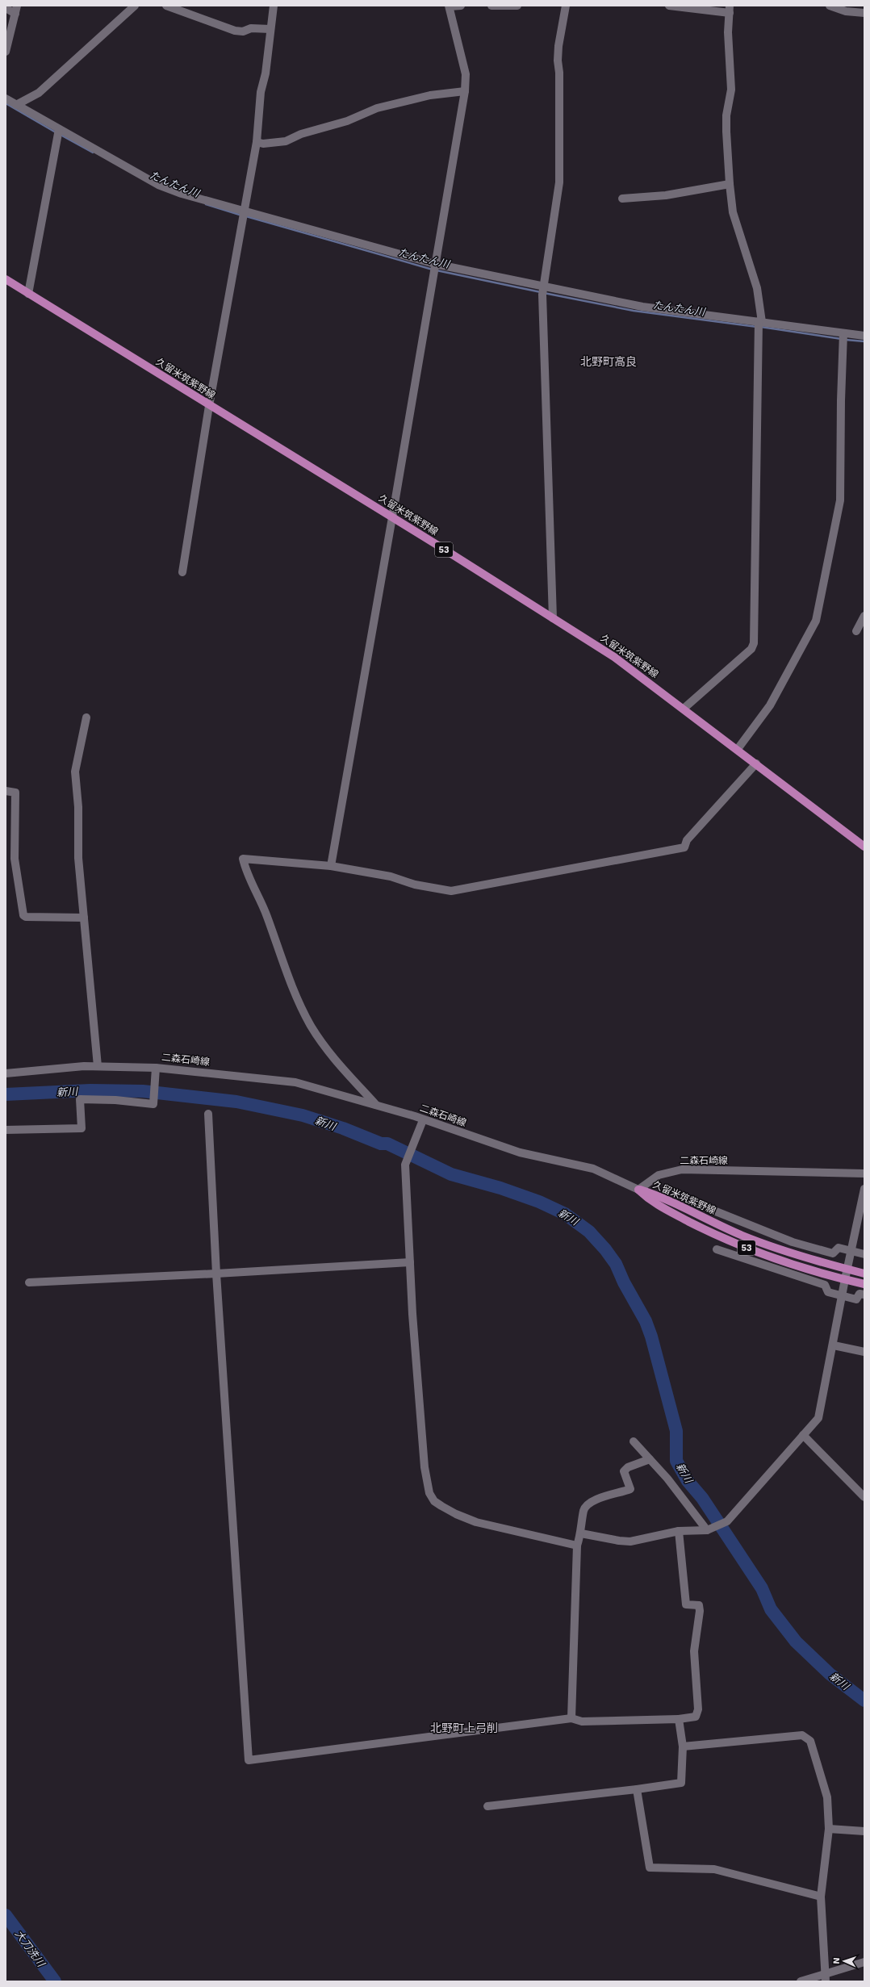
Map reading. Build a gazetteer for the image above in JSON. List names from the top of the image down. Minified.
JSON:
{"streets":{"main road":["久留米筑紫野線","53"],"street":["二森石崎線"]},"crossings":[["久留米筑紫野線","二森石崎線"]],"districts":["北野町高良","北野町上弓削"],"water":["たんたん川","新川","大刀洗川"],"north":"left"}
